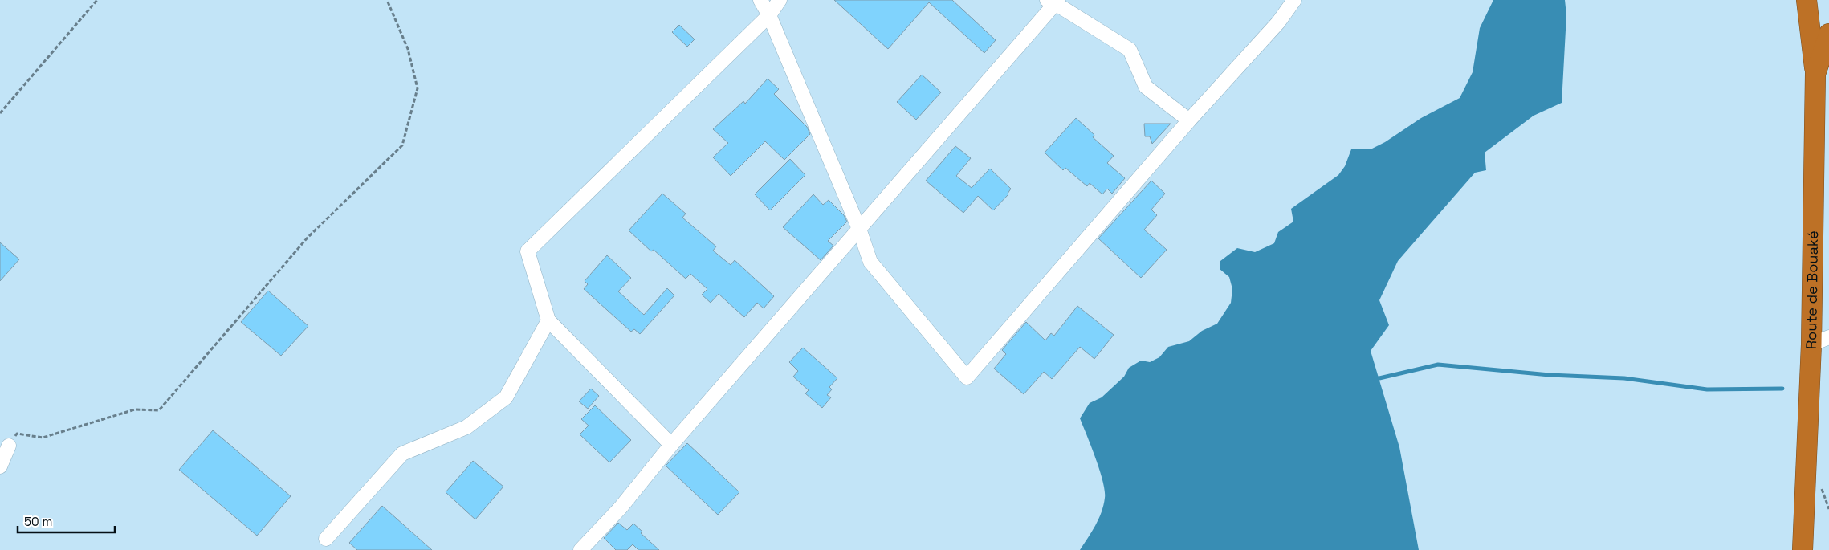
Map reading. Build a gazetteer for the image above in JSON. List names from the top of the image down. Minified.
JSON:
{"streets":{"highway":["Route de Bouaké"]},"scale_bar":"50 m"}
